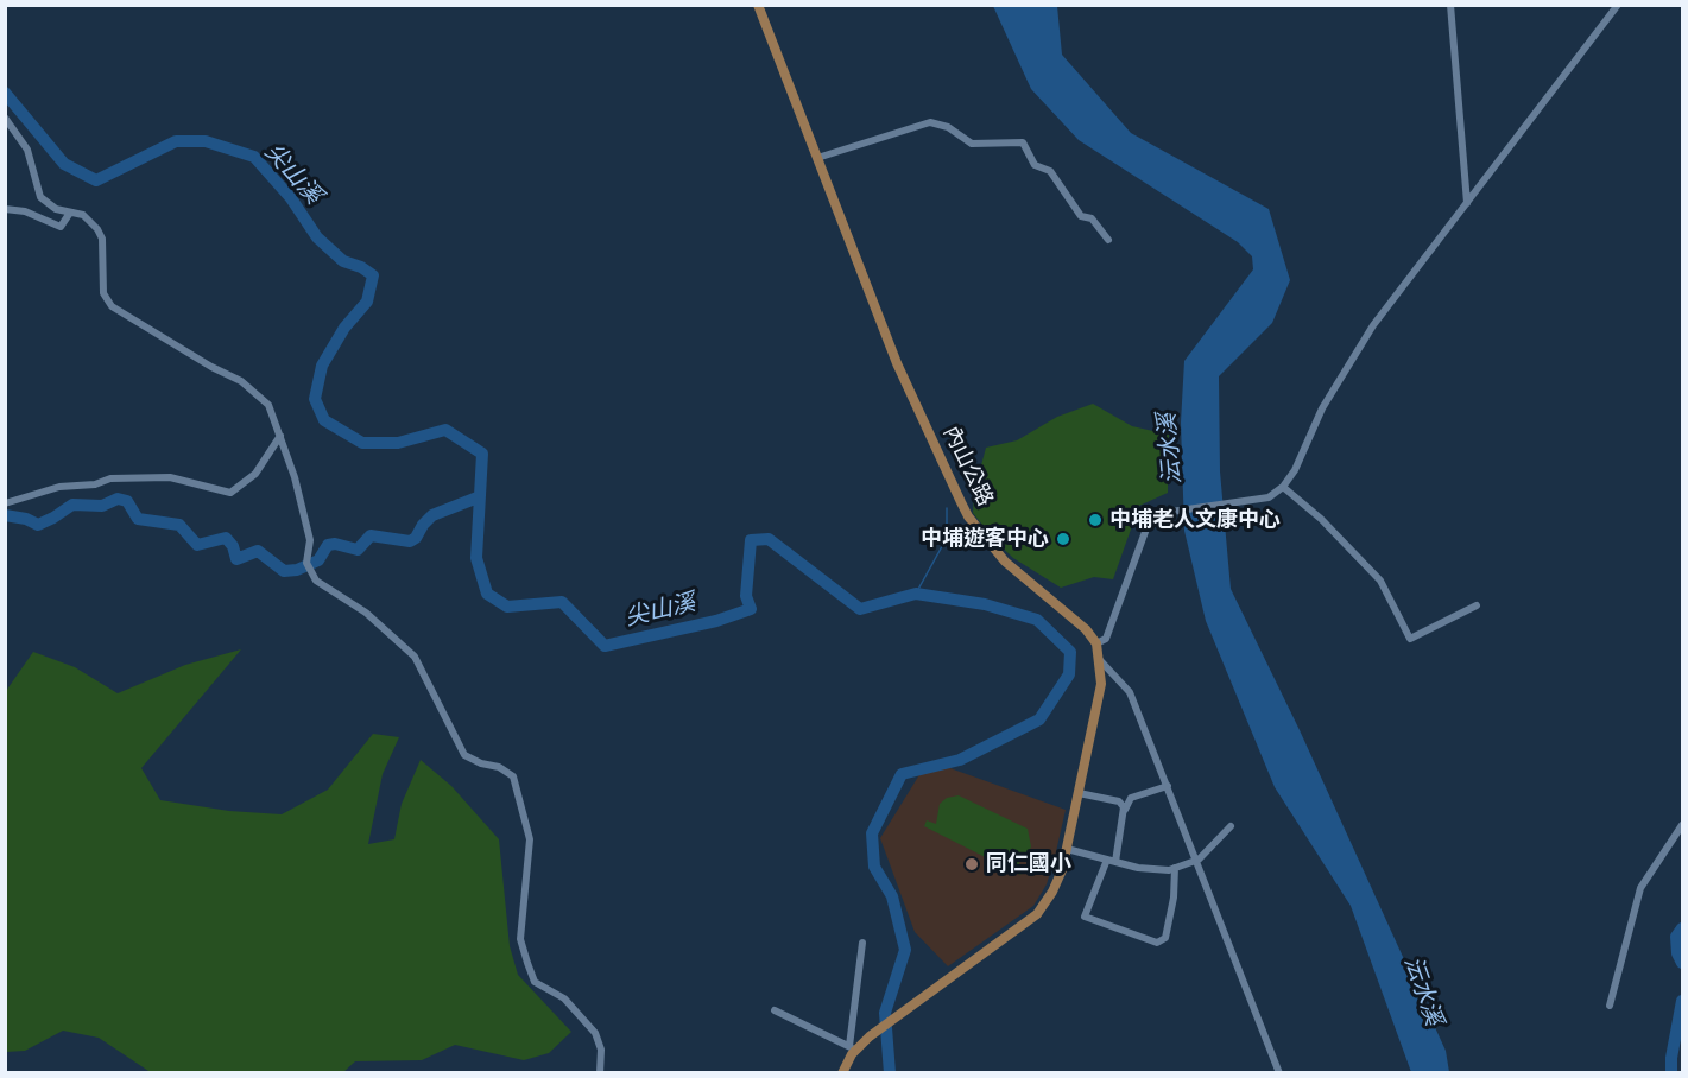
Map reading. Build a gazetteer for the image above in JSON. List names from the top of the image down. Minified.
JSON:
{"streets":{"main road":["內山公路"]},"water":["尖山溪","沄水溪"],"places":["中埔老人文康中心","中埔遊客中心","同仁國小"]}
